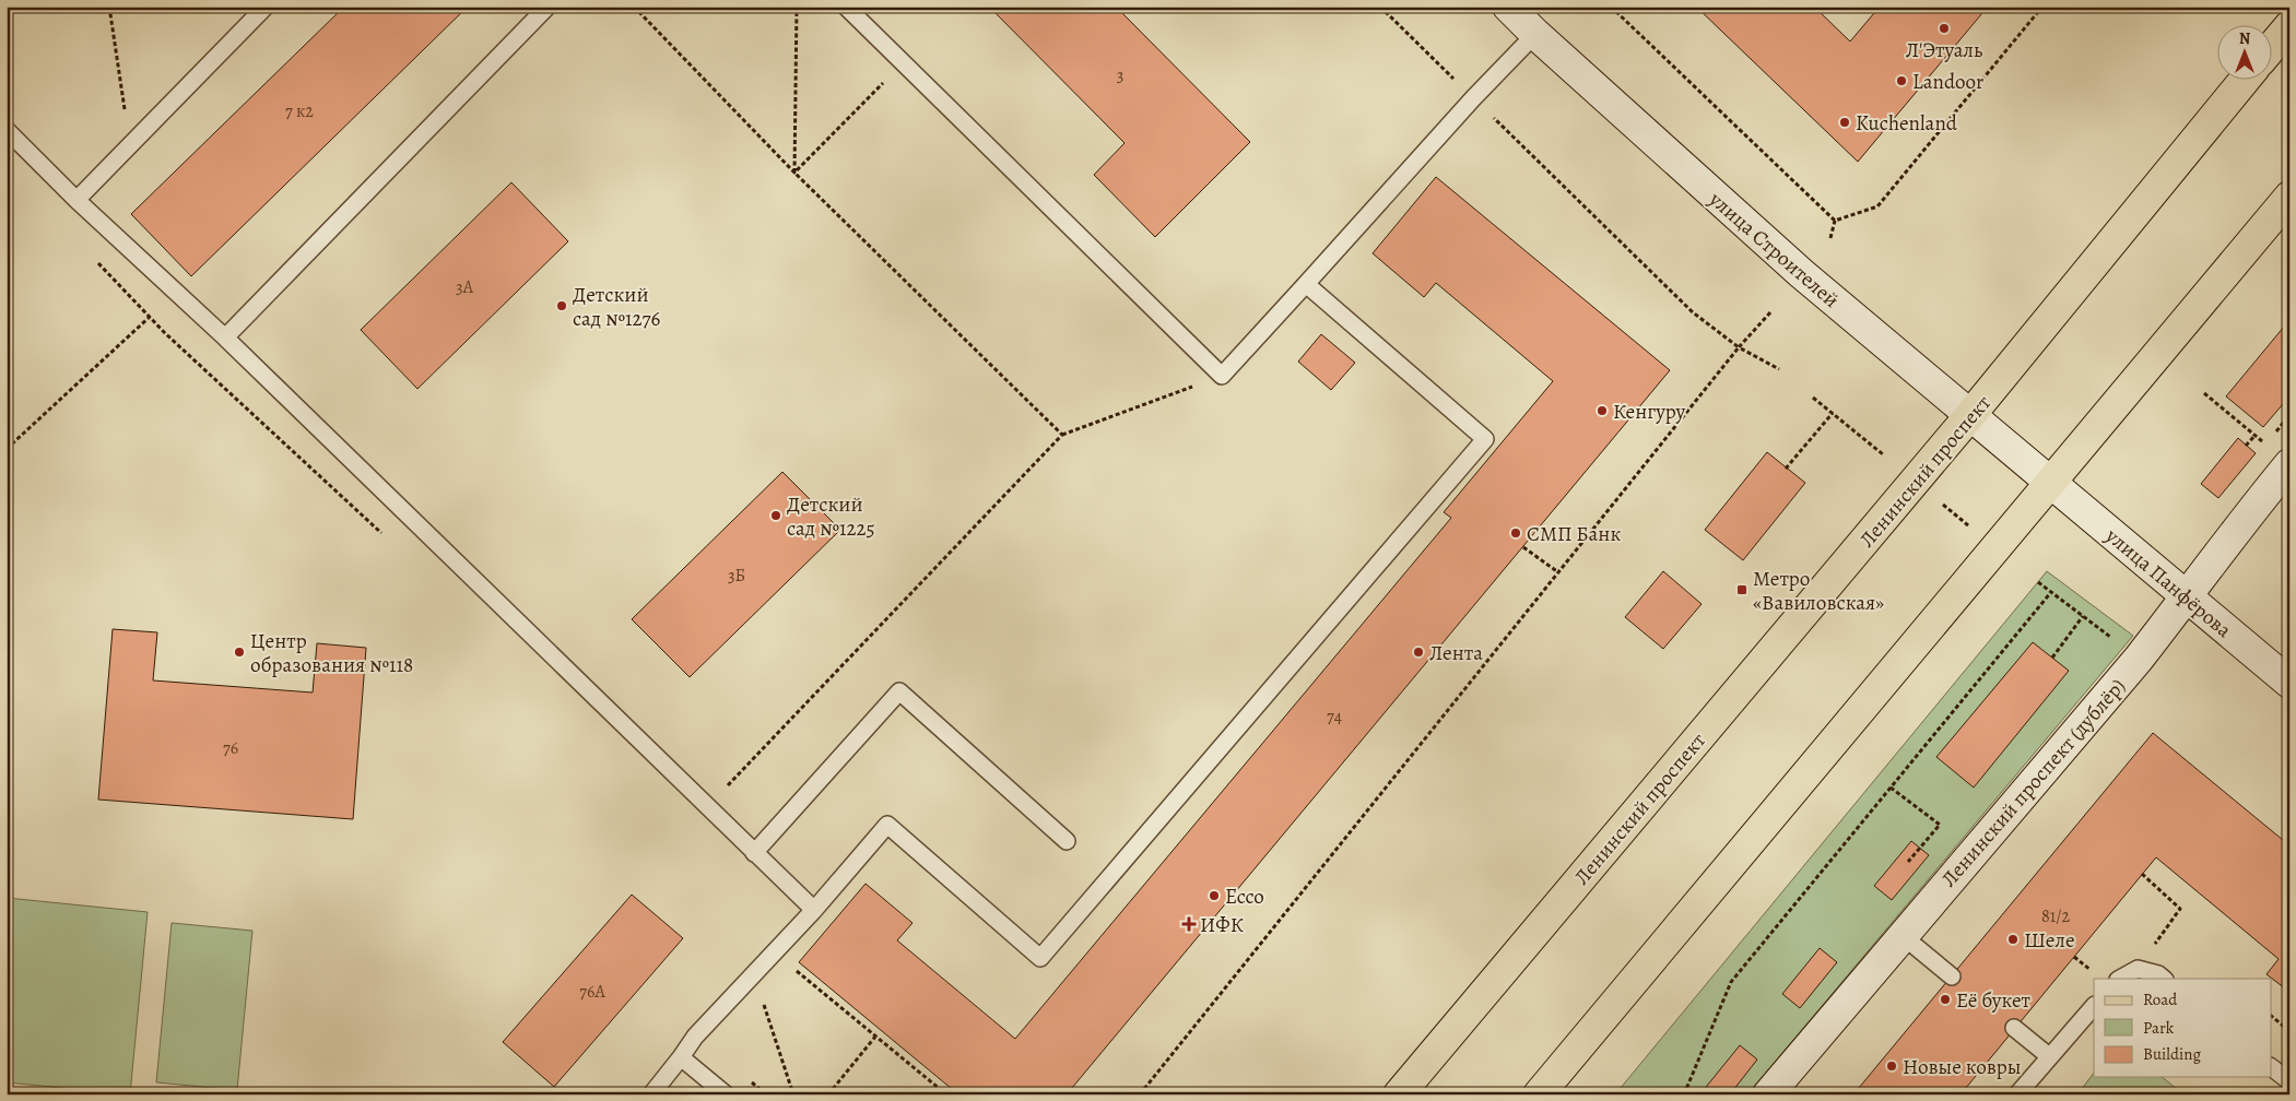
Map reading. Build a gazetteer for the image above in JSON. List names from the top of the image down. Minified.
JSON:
{"streets":{"main road":["Ленинский проспект"],"street":["улица Строителей","улица Панфёрова","Ленинский проспект (дублёр)"]},"crossings":[["улица Строителей","Ленинский проспект"],["улица Строителей","улица Панфёрова"],["улица Панфёрова","Ленинский проспект (дублёр)"]],"places":{"other":["Л'Этуаль","Landoor","Kuchenland","Детский сад №1276","Кенгуру","Детский сад №1225","СМП Банк","Центр образования №118","Лента","Ecco","Шеле","Её букет","Новые ковры"],"transit":["Метро «Вавиловская»"],"health":["ИФК"]},"house_numbers":["3","7 к2","3А","3Б","74","76","81/2","76А"],"legend":["Road","Park","Building"],"north":"top"}
